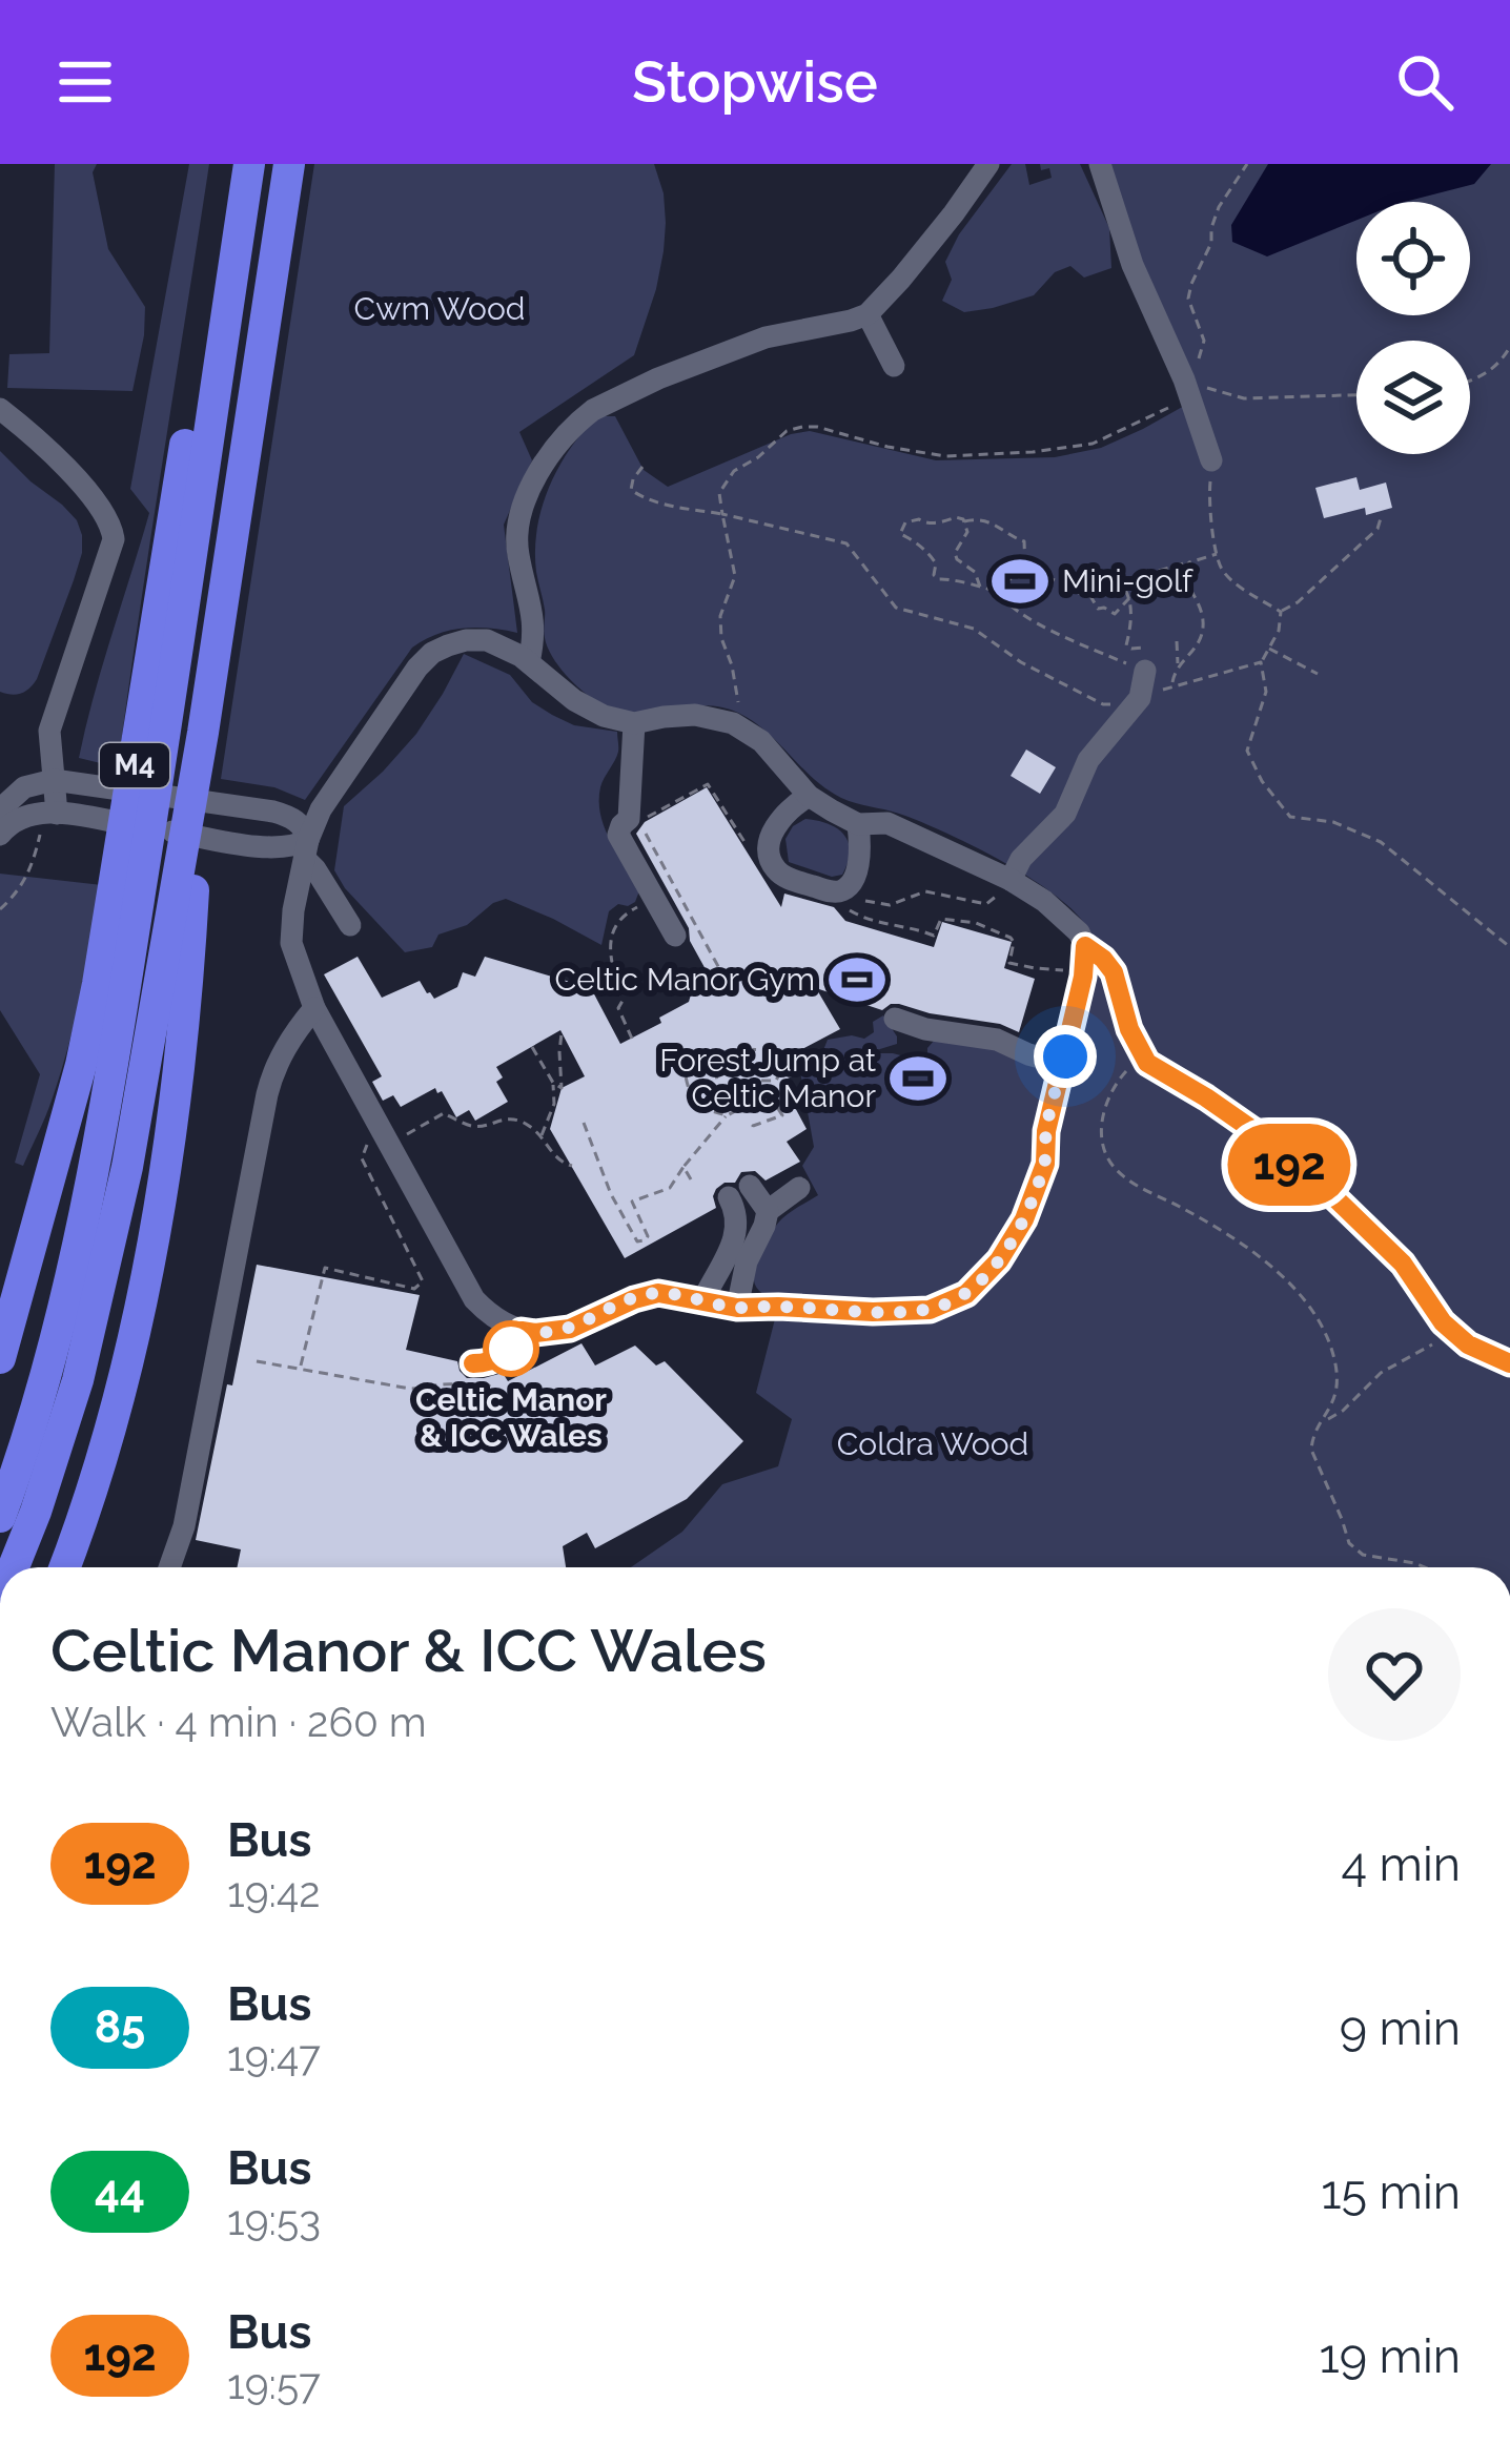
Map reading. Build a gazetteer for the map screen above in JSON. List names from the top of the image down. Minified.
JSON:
{"streets":{"highway":["M4"]},"parks":["Cwm Wood","Coldra Wood"],"places":{"sports":["Mini-golf","Celtic Manor Gym","Forest Jump at Celtic Manor"],"other":["Celtic Manor & ICC Wales"]},"lines":["bus line 192"],"page":{"header":"Stopwise","on_map":"192","heading":["Celtic Manor & ICC Wales","Walk · 4 min · 260 m"],"list":[{"mark":"192","name":"Bus","note":"19:42","value":"4 min"},{"mark":"85","name":"Bus","note":"19:47","value":"9 min"},{"mark":"44","name":"Bus","note":"19:53","value":"15 min"},{"mark":"192","name":"Bus","note":"19:57","value":"19 min"}]}}
